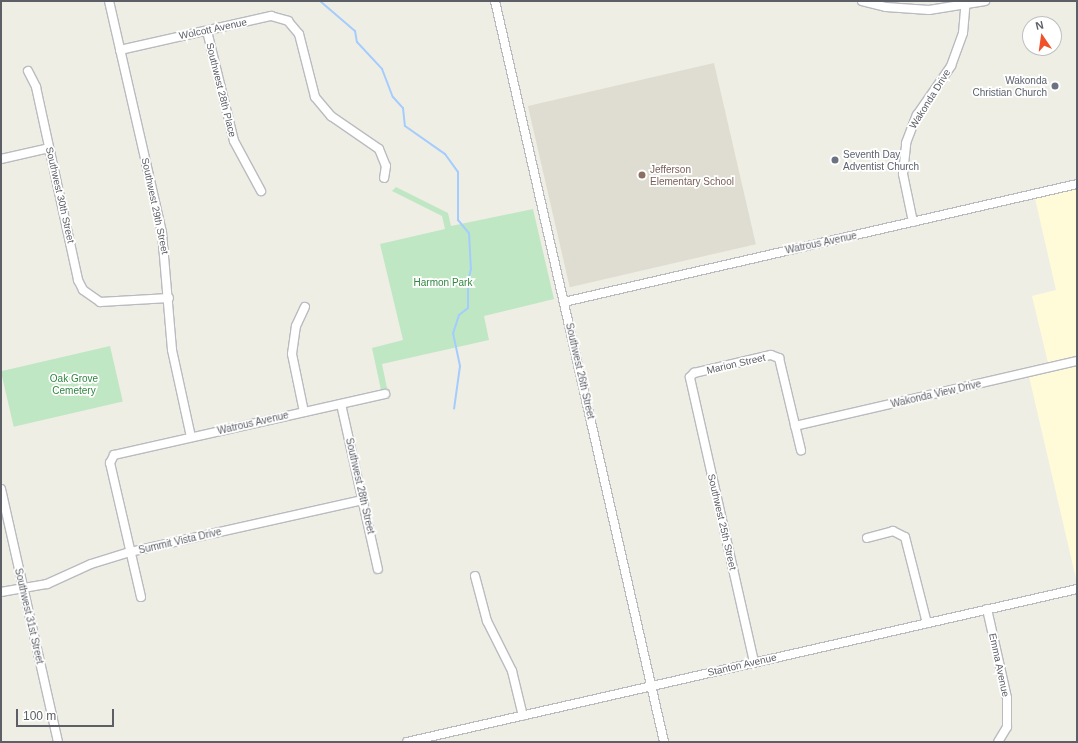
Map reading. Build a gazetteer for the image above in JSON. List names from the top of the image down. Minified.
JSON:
{"streets":{"street":["Wolcott Avenue","Southwest 28th Place","Wakonda Drive","Southwest 30th Street","Southwest 29th Street","Watrous Avenue","Marion Street","Southwest 26th Street","Wakonda View Drive","Southwest 28th Street","Southwest 25th Street","Summit Vista Drive","Southwest 31st Street","Stanton Avenue","Emma Avenue"]},"crossings":[["Wolcott Avenue","Southwest 28th Place"],["Wolcott Avenue","Southwest 29th Street"],["Wakonda Drive","Watrous Avenue"],["Southwest 30th Street","Southwest 29th Street"],["Southwest 29th Street","Watrous Avenue"],["Watrous Avenue","Southwest 26th Street"],["Watrous Avenue","Southwest 28th Street"],["Watrous Avenue","Summit Vista Drive"],["Marion Street","Wakonda View Drive"],["Marion Street","Southwest 25th Street"],["Southwest 26th Street","Stanton Avenue"],["Southwest 28th Street","Summit Vista Drive"],["Southwest 25th Street","Stanton Avenue"],["Summit Vista Drive","Southwest 31st Street"],["Stanton Avenue","Emma Avenue"]],"parks":["Harmon Park","Oak Grove Cemetery"],"places":["Wakonda Christian Church","Seventh Day Adventist Church","Jefferson Elementary School"],"scale_bar":"100 m","north":"top"}
